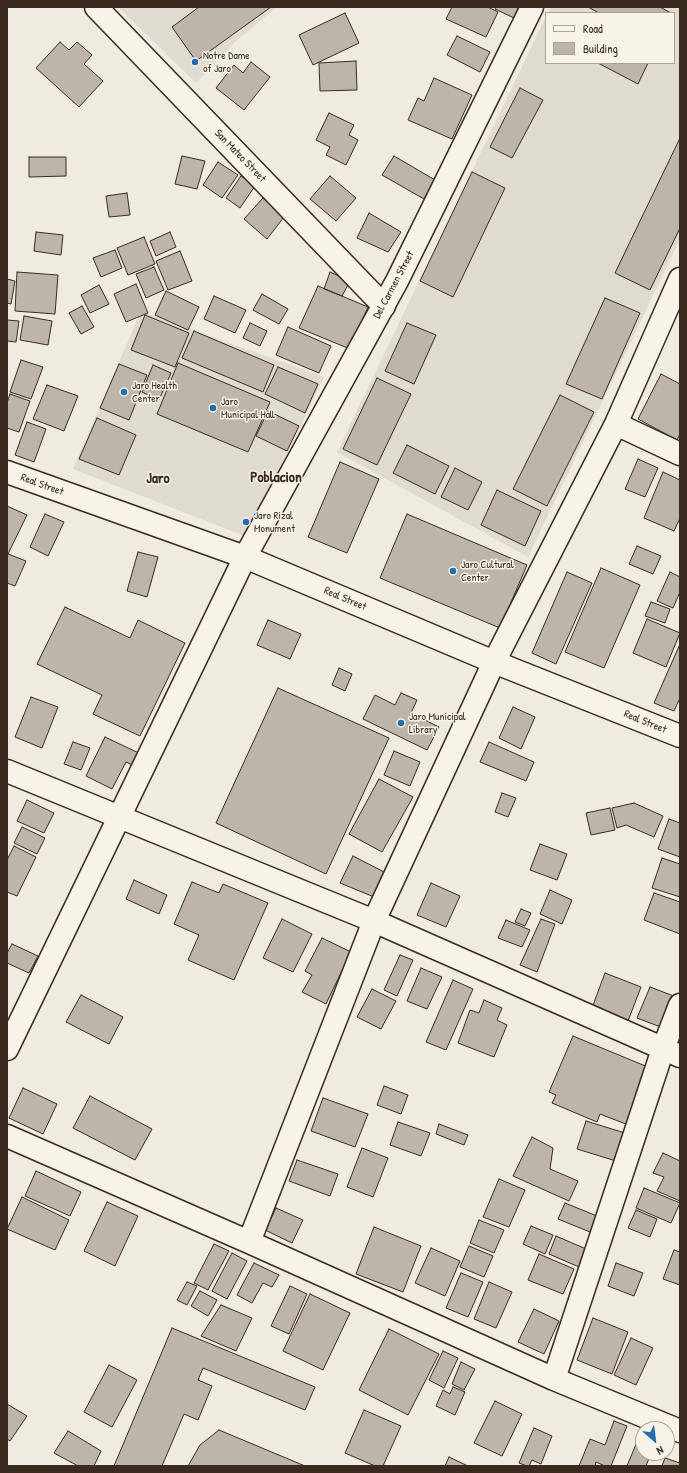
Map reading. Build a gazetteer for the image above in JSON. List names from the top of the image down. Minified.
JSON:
{"streets":{"street":["San Mateo Street","Del Carmen Street","Real Street"]},"crossings":[["San Mateo Street","Del Carmen Street"],["Del Carmen Street","Real Street"]],"districts":["Poblacion","Jaro"],"places":["Notre Dame of Jaro","Jaro Health Center","Jaro Municipal Hall","Jaro Rizal Monument","Jaro Cultural Center","Jaro Municipal Library"],"legend":["Road","Building"],"north":"bottom right"}
